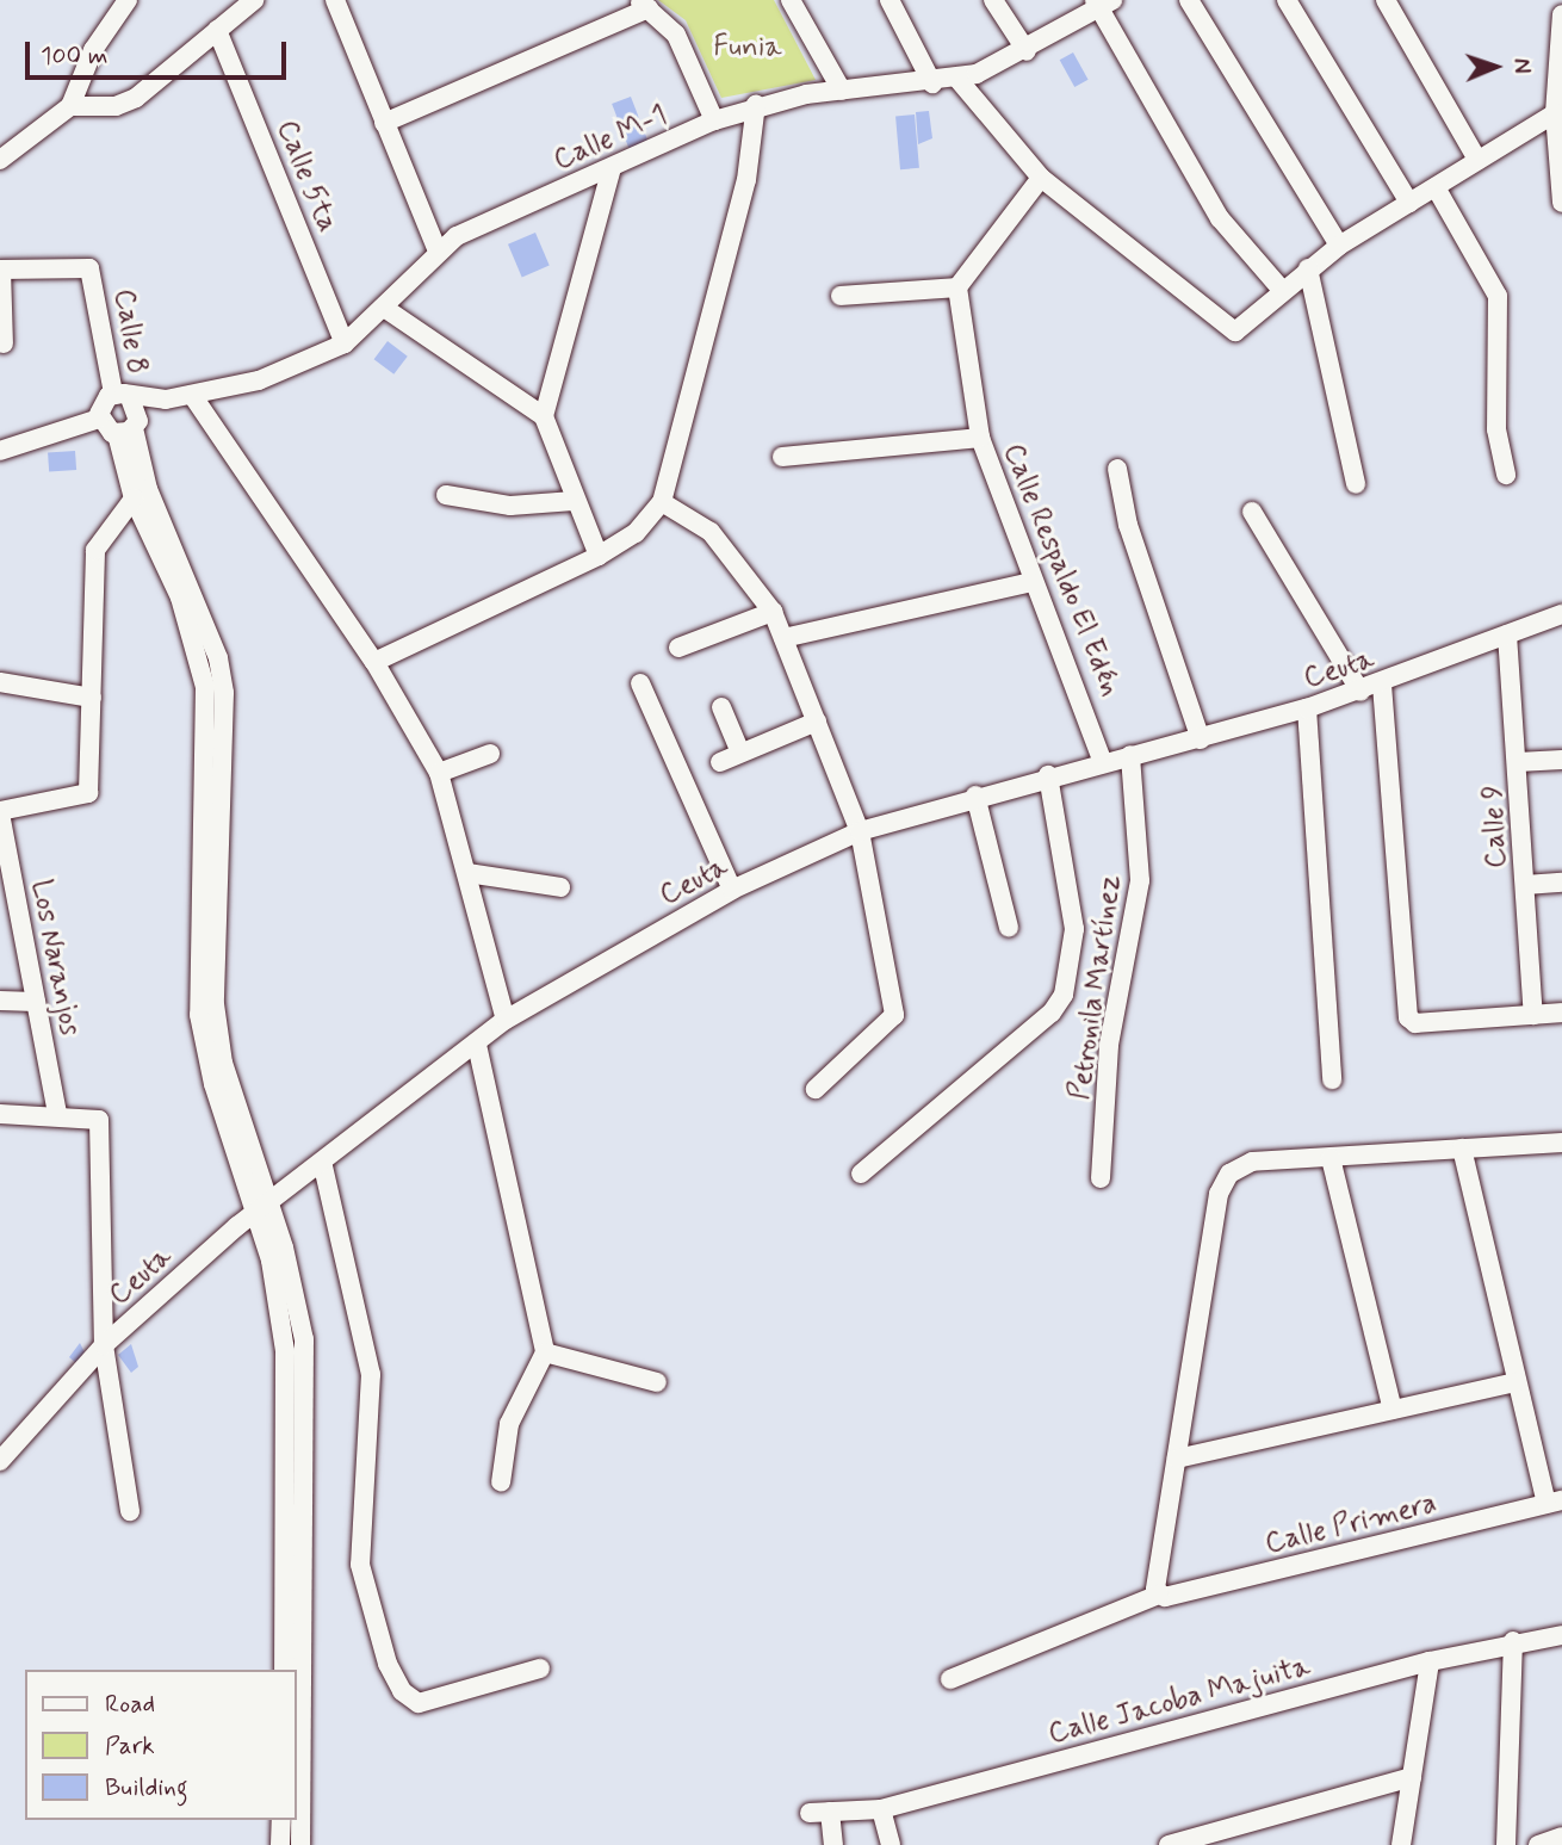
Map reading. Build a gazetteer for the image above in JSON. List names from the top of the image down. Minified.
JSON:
{"streets":{"street":["Calle M-1","Calle 5ta","Calle 8","Calle Respaldo El Edén","Ceuta","Calle 9","Los Naranjos","Petronila Martínez","Calle Primera","Calle Jacoba Majuita"]},"crossings":[["Calle M-1","Calle 5ta"],["Calle M-1","Calle 8"],["Calle Respaldo El Edén","Ceuta"],["Ceuta","Calle 9"],["Ceuta","Petronila Martínez"]],"parks":["Funia"],"legend":["Road","Park","Building"],"scale_bar":"100 m","north":"right"}
